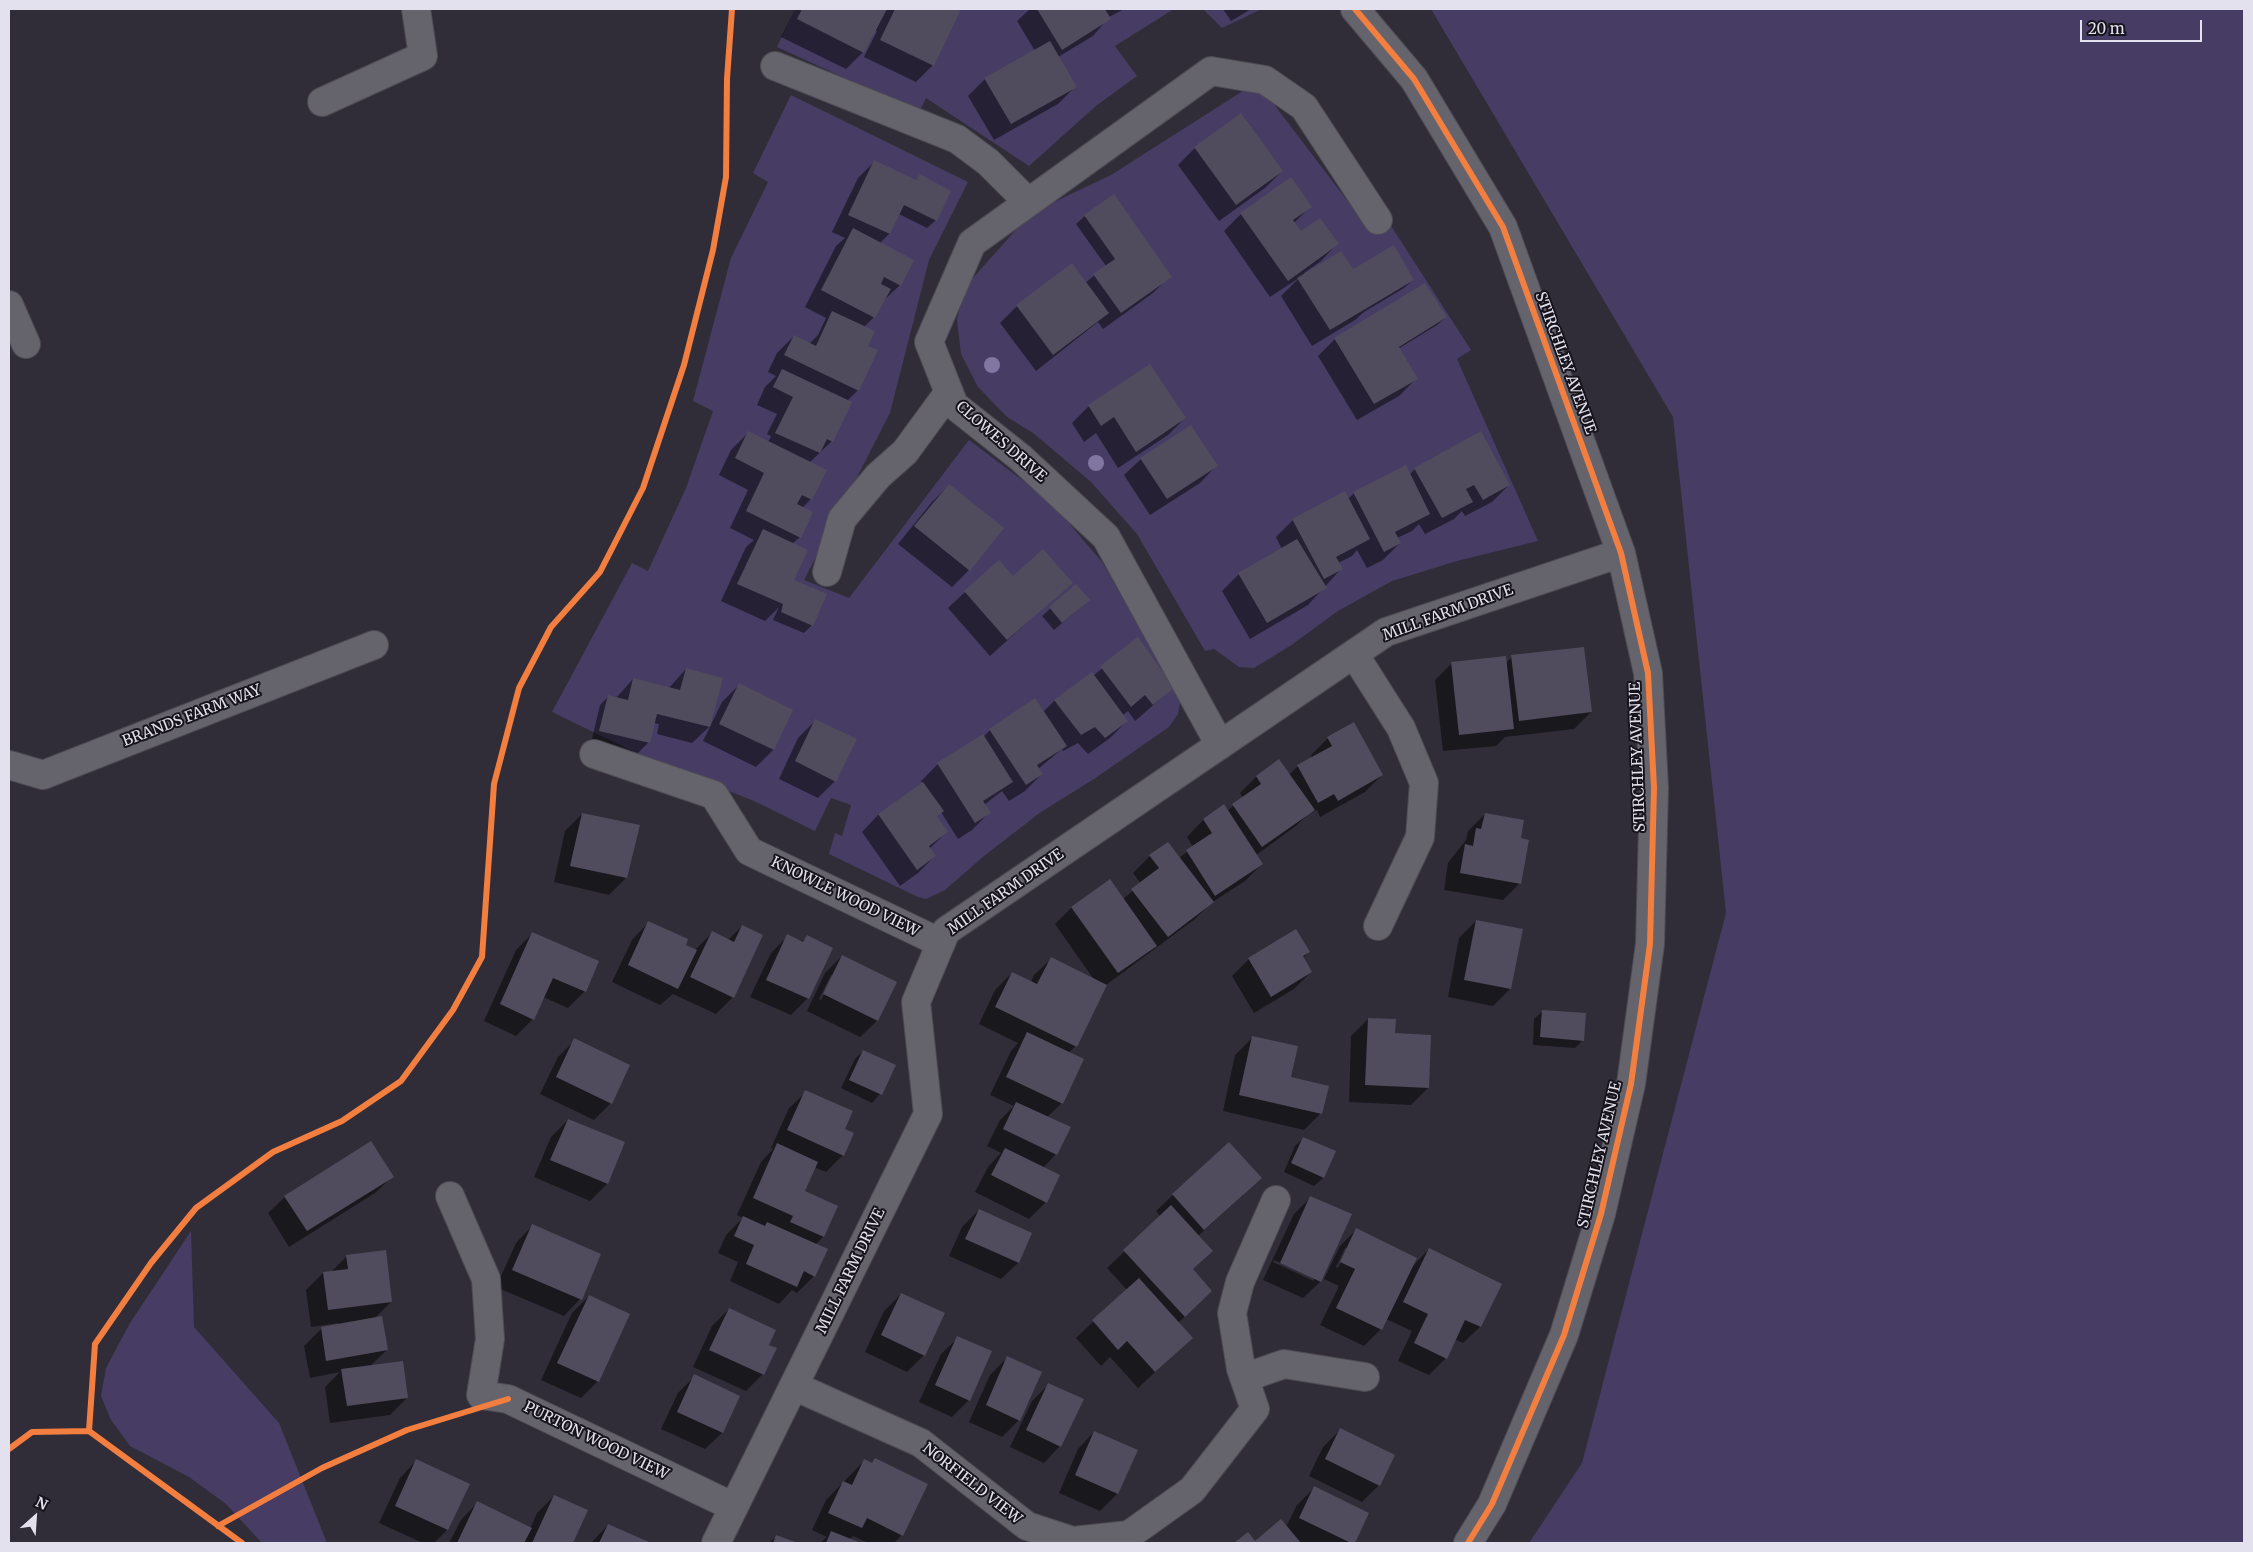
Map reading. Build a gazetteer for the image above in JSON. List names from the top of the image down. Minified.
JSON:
{"streets":{"street":["STIRCHLEY AVENUE","CLOWES DRIVE","MILL FARM DRIVE","BRANDS FARM WAY","KNOWLE WOOD VIEW","PURTON WOOD VIEW","NORFIELD VIEW"]},"crossings":[["STIRCHLEY AVENUE","MILL FARM DRIVE"],["CLOWES DRIVE","MILL FARM DRIVE"],["MILL FARM DRIVE","KNOWLE WOOD VIEW"],["MILL FARM DRIVE","PURTON WOOD VIEW"],["MILL FARM DRIVE","NORFIELD VIEW"]],"scale_bar":"20 m","north":"top right"}
